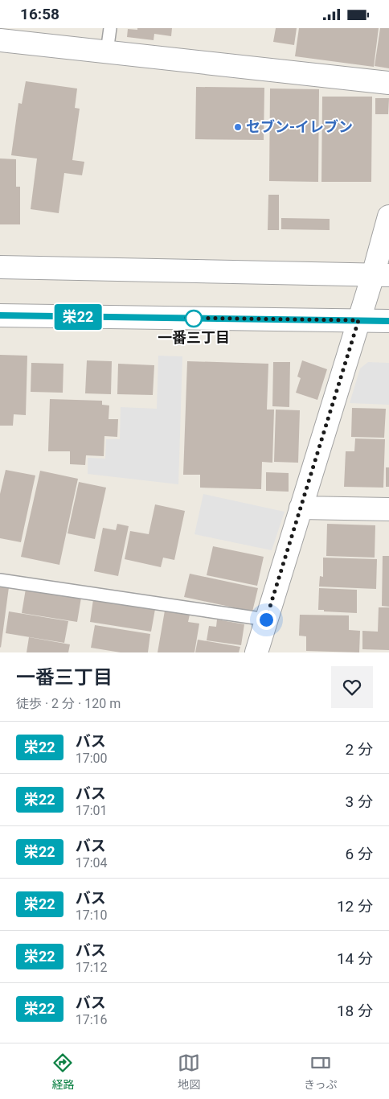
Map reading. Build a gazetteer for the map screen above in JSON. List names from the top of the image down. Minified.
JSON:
{"places":["セブン-イレブン","一番三丁目"],"lines":["bus line 栄22"],"page":{"status":"16:58","on_map":"栄22","heading":["一番三丁目","徒歩 · 2 分 · 120 m"],"list":[{"mark":"栄22","name":"バス","note":"17:00","value":"2 分"},{"mark":"栄22","name":"バス","note":"17:01","value":"3 分"},{"mark":"栄22","name":"バス","note":"17:04","value":"6 分"},{"mark":"栄22","name":"バス","note":"17:10","value":"12 分"},{"mark":"栄22","name":"バス","note":"17:12","value":"14 分"},{"mark":"栄22","name":"バス","note":"17:16","value":"18 分"}],"tabs":["経路","地図","きっぷ"]}}
